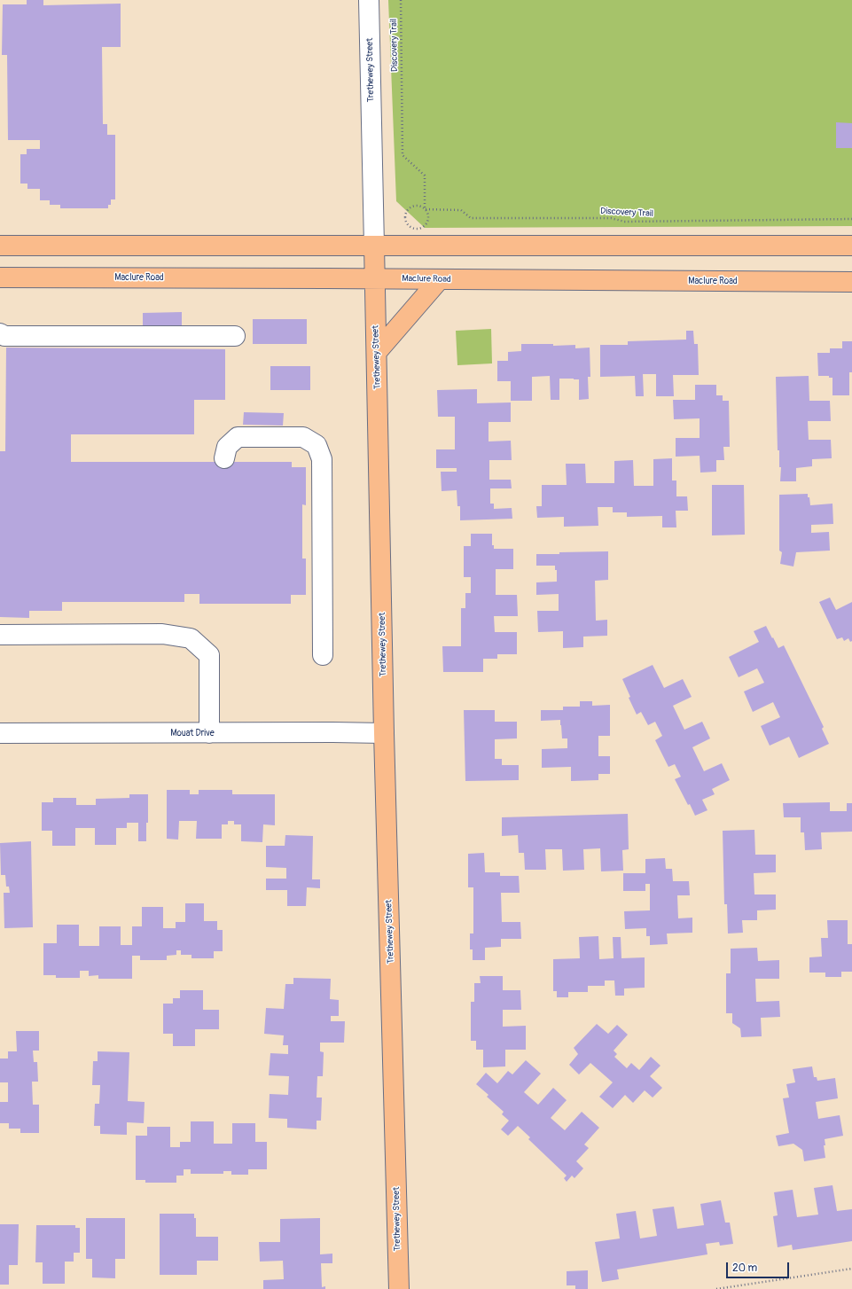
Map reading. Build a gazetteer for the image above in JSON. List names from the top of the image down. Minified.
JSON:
{"streets":{"main road":["Trethewey Street","Maclure Road"],"street":["Mouat Drive"],"path":["Discovery Trail"]},"crossings":[["Trethewey Street","Maclure Road"],["Trethewey Street","Mouat Drive"]],"scale_bar":"20 m"}
